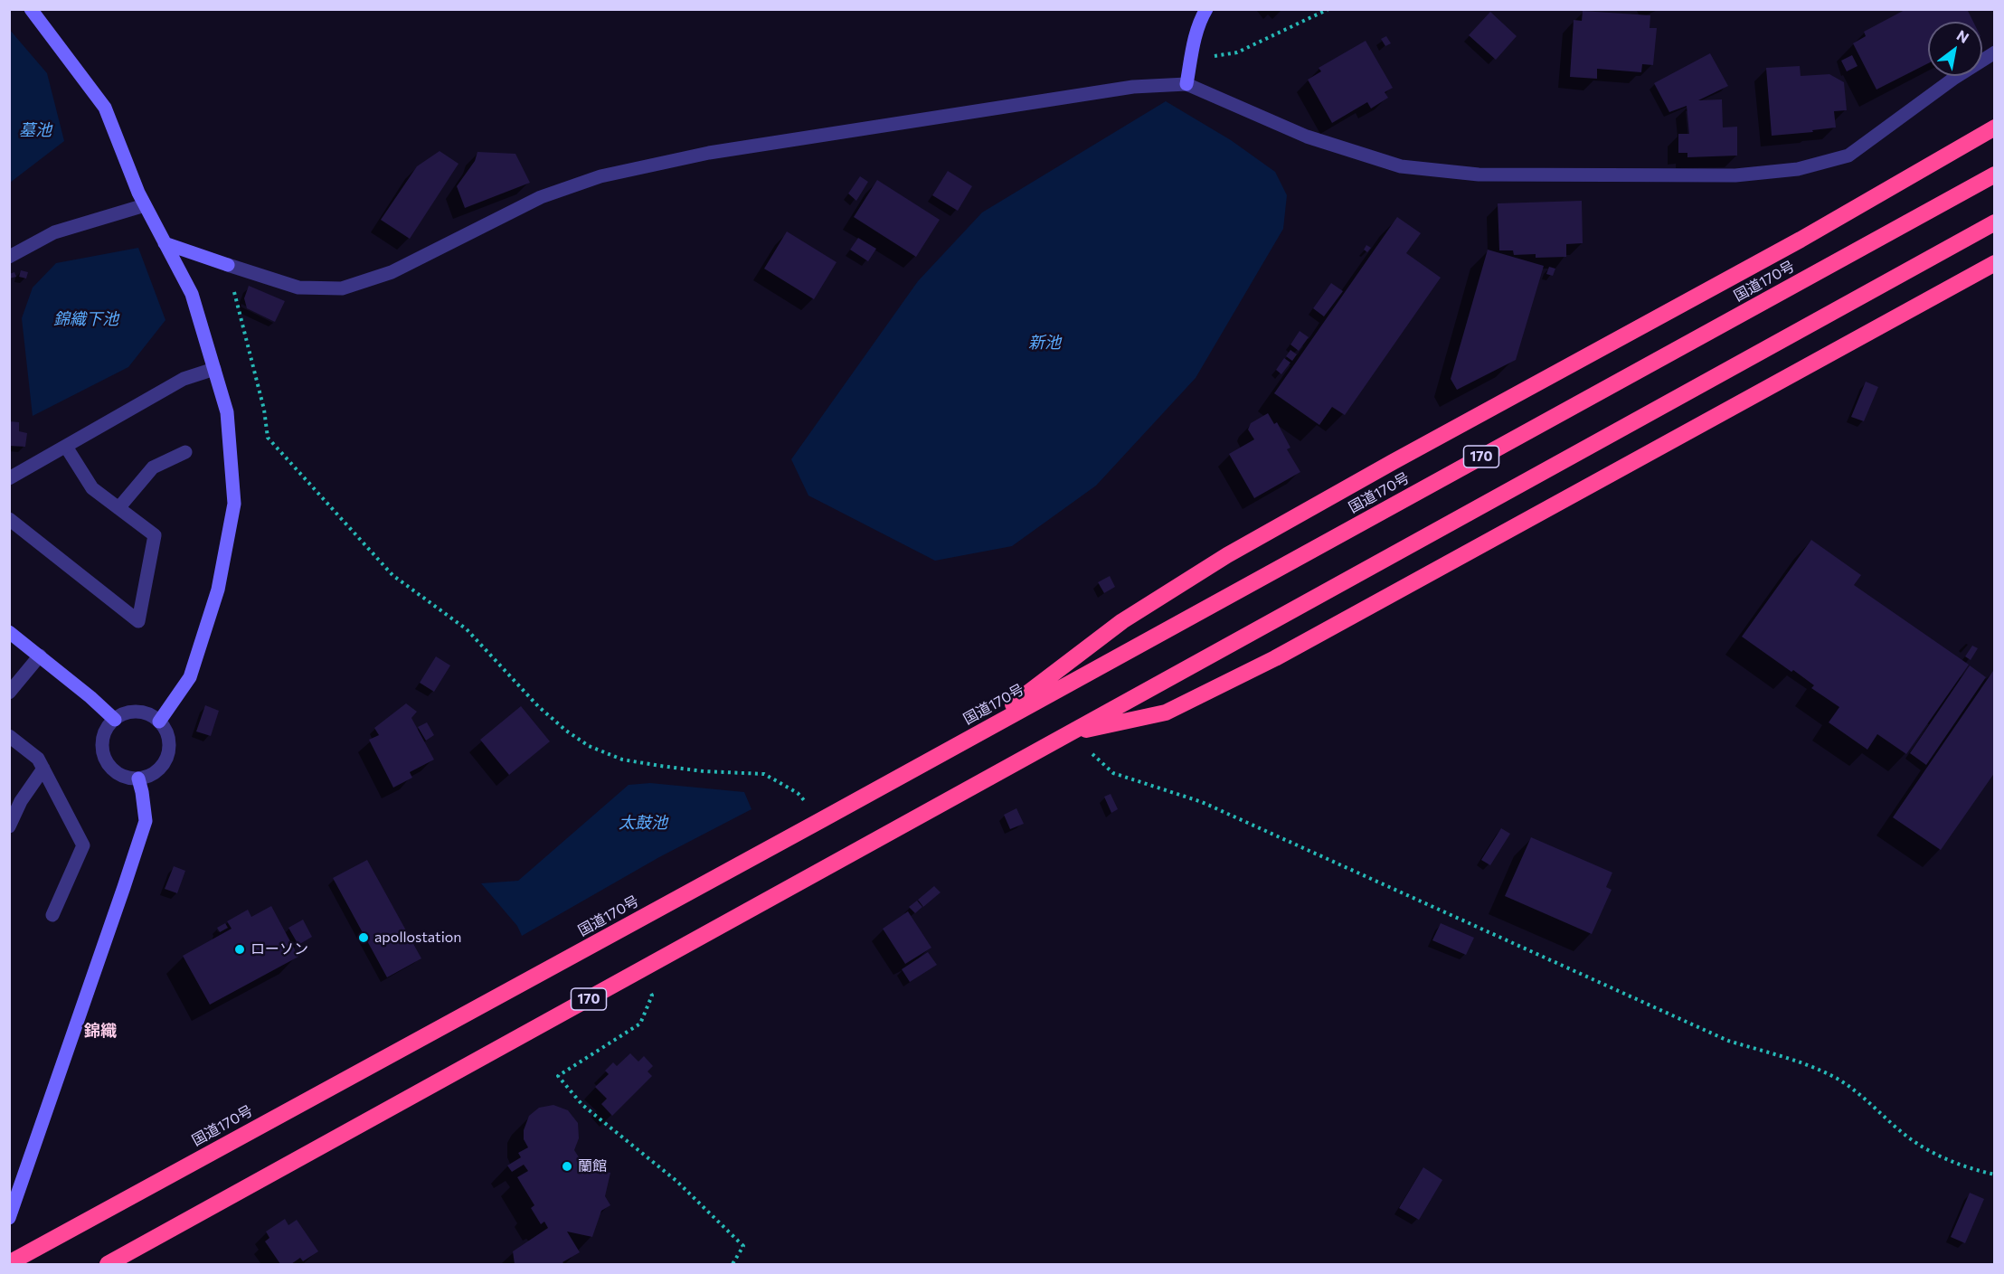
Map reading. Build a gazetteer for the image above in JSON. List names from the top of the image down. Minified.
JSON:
{"streets":{"highway":["国道170号","170"]},"districts":["錦織"],"water":["墓池","錦織下池","新池","太鼓池"],"places":["apollostation","ローソン","蘭館"],"north":"top right"}
